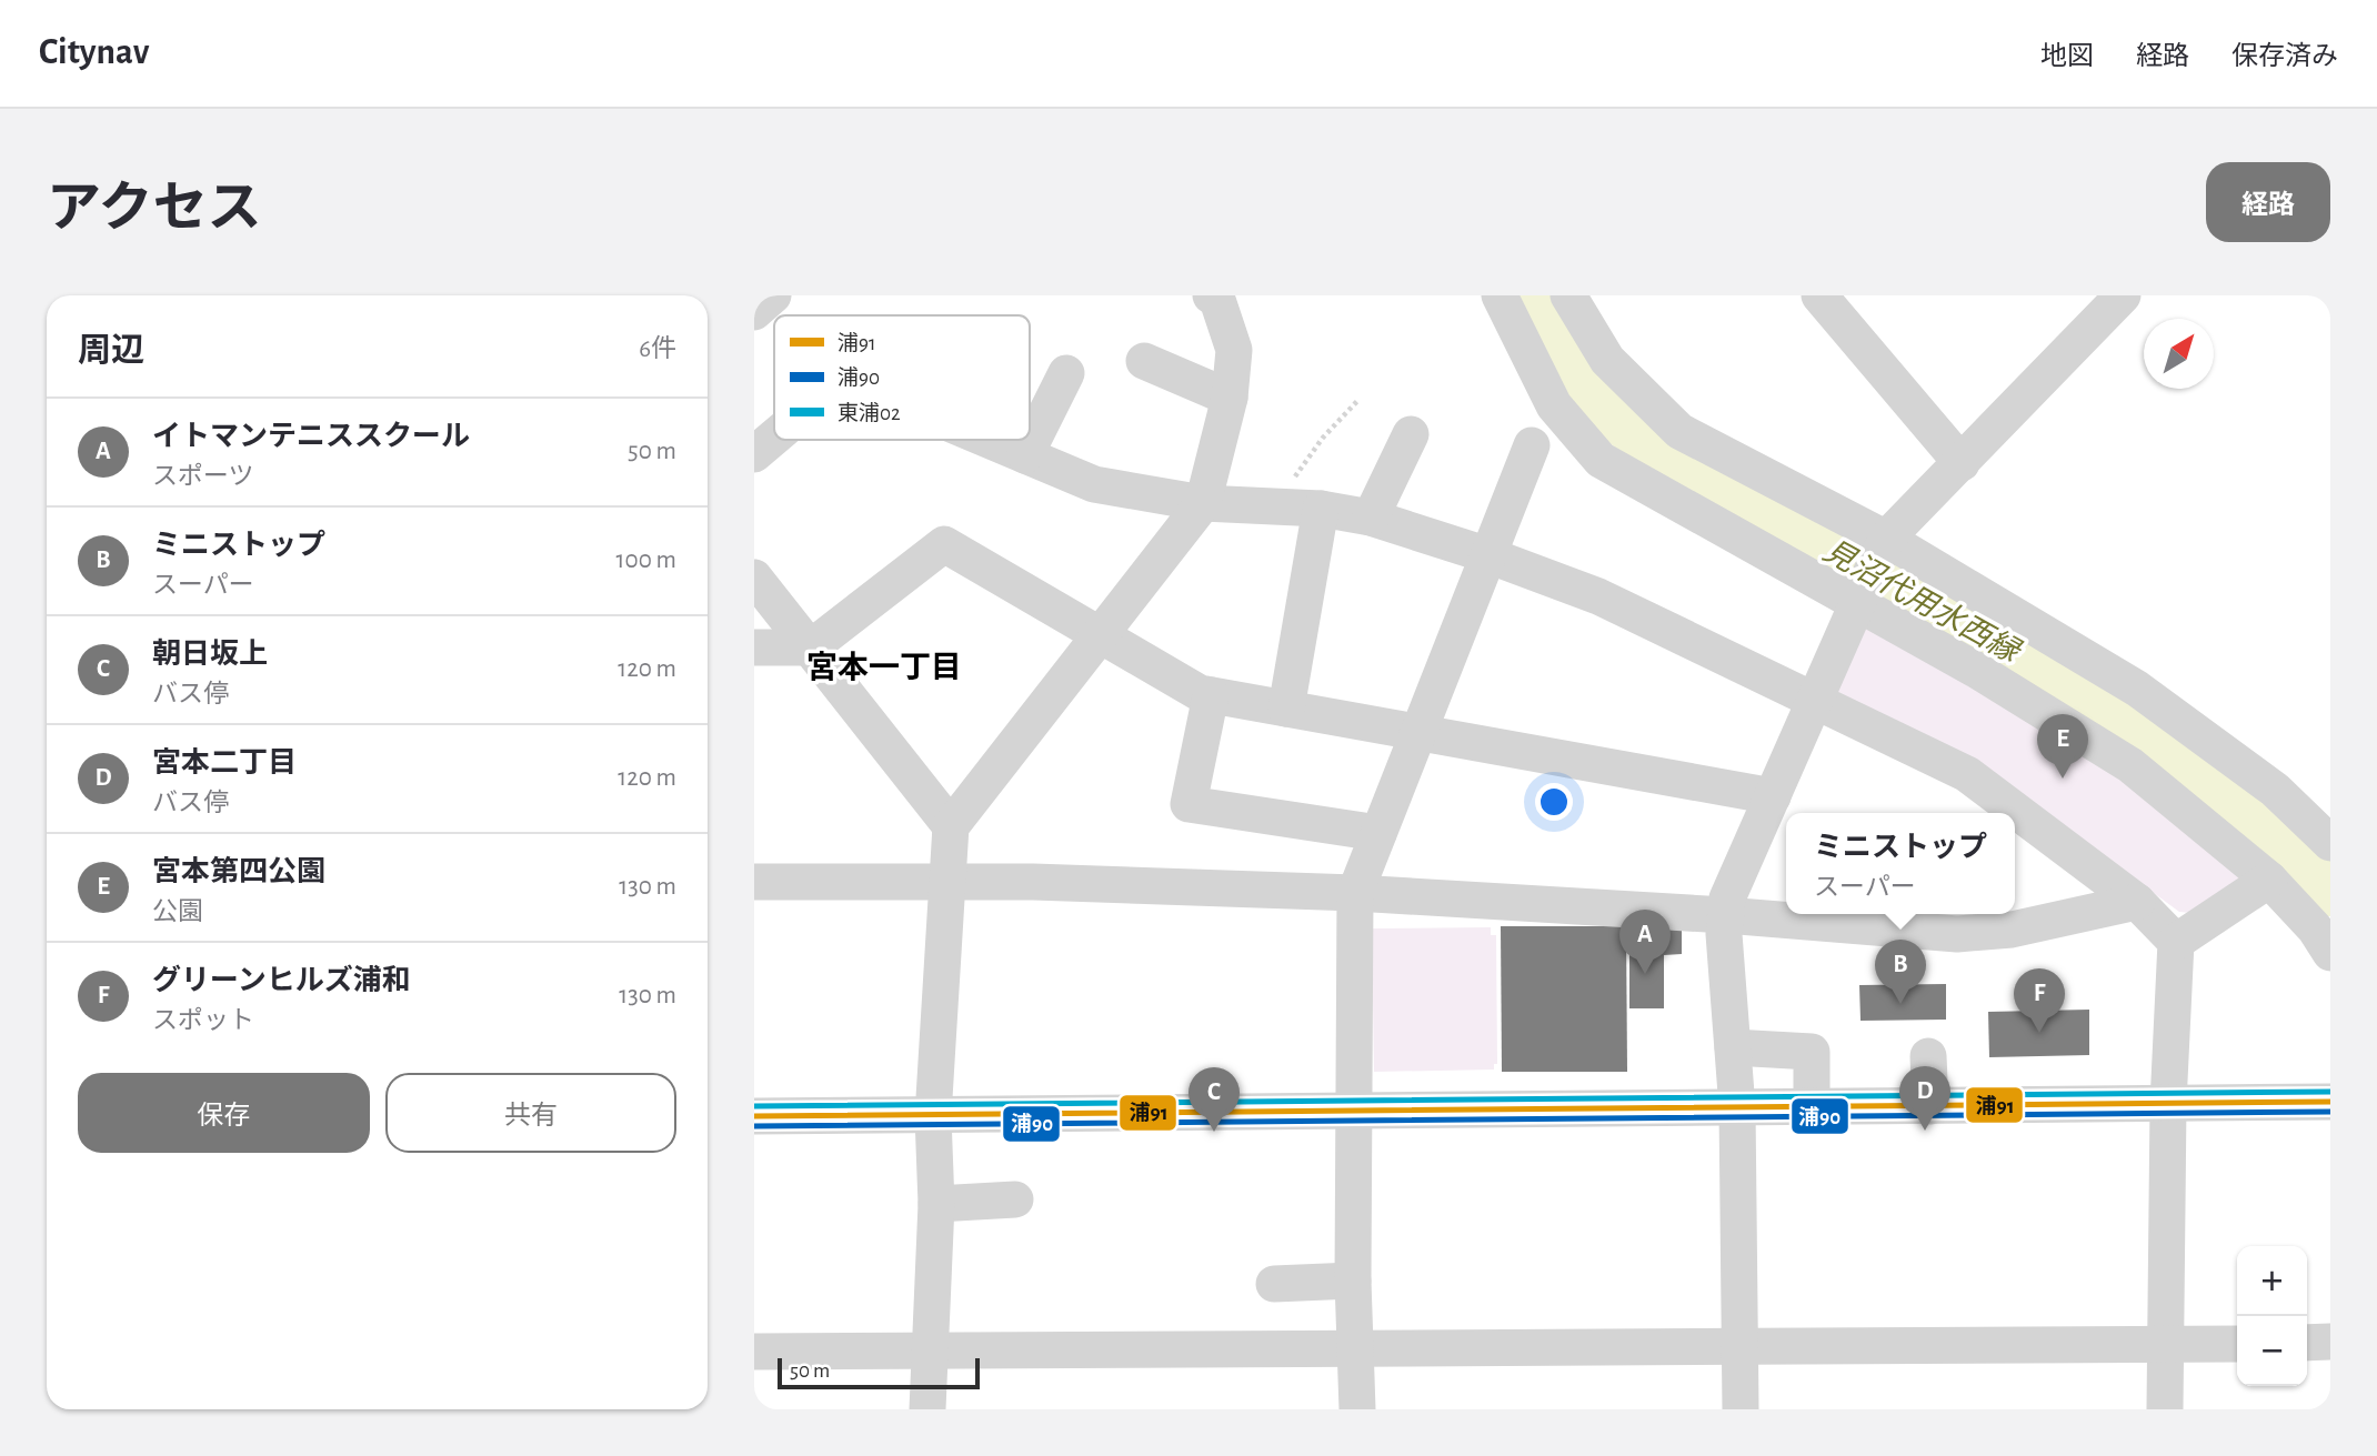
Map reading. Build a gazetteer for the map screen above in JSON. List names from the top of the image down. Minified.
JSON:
{"districts":["宮本一丁目"],"water":["見沼代用水西縁"],"lines":["transit line 東浦02","transit line 浦91","transit line 浦90"],"legend":["浦91","浦90","東浦02"],"scale_bar":"50 m","north":"top right","page":{"header":"Citynav","nav":["地図","経路","保存済み"],"title":"アクセス","buttons":["経路",["保存","共有"]],"heading":["周辺","6件"],"list":[{"mark":"A","name":"イトマンテニススクール","note":"スポーツ","value":"50 m"},{"mark":"B","name":"ミニストップ","note":"スーパー","value":"100 m"},{"mark":"C","name":"朝日坂上","note":"バス停","value":"120 m"},{"mark":"D","name":"宮本二丁目","note":"バス停","value":"120 m"},{"mark":"E","name":"宮本第四公園","note":"公園","value":"130 m"},{"mark":"F","name":"グリーンヒルズ浦和","note":"スポット","value":"130 m"}],"pins":["E","A","B","F","D","C"],"popup":["ミニストップ","スーパー"],"map_buttons":["+","−"],"scale":"50 m"}}
